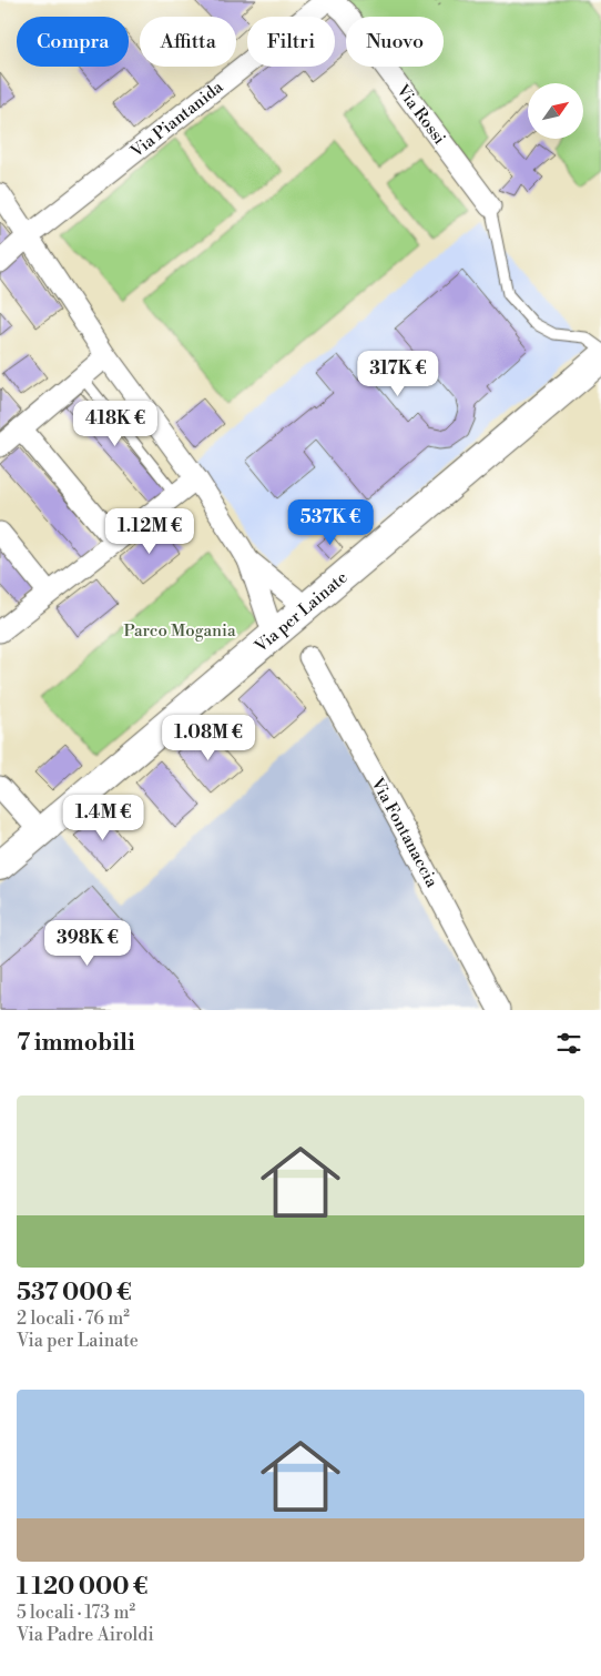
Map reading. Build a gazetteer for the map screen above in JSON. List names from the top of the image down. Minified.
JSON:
{"streets":{"street":["Via Rossi","Via Piantanida","Via per Lainate","Via Fontanaccia"]},"parks":["Parco Mogania"],"north":"top right","page":{"chip":["Compra","Affitta","Filtri","Nuovo"],"price":["317K €","418K €","537K €","1.12M €","1.08M €","1.4M €","398K €"],"heading":"7 immobili","list":[{"name":"537 000 €","note":"2 locali · 76 m² · Via per Lainate"},{"name":"1 120 000 €","note":"5 locali · 173 m² · Via Padre Airoldi"}]}}
